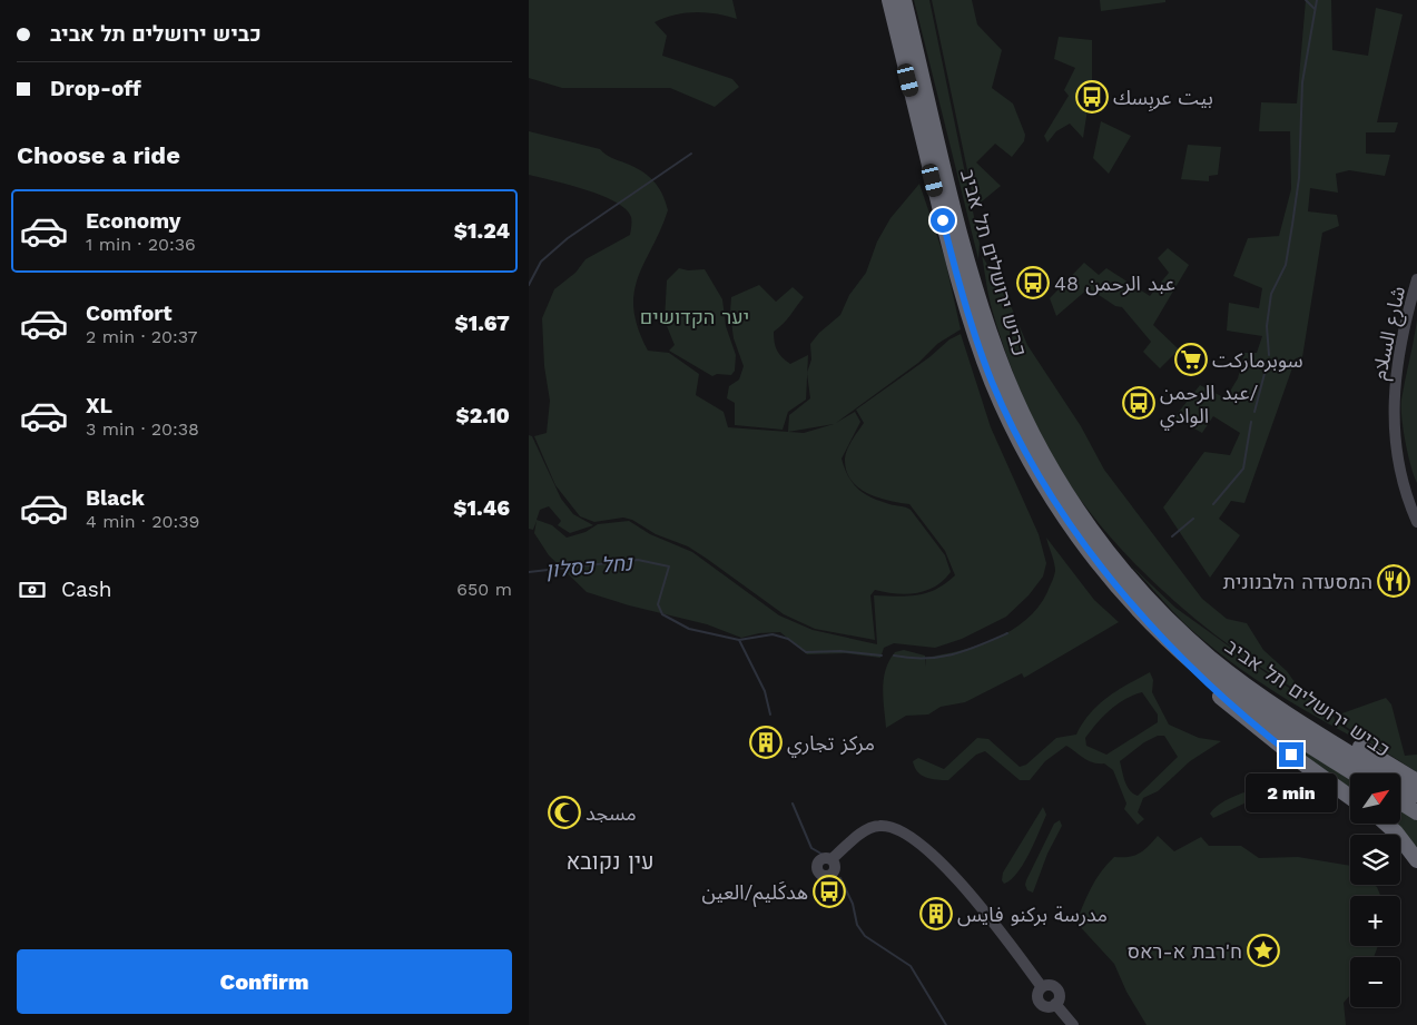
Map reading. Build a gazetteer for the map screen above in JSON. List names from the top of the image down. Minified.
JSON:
{"streets":{"highway":["כביש ירושלים תל אביב"],"main road":["شارع السلام"]},"districts":["עין נקובא"],"water":["נחל כסלון"],"parks":["יער הקדושים"],"places":{"bus stop":["بيت عربِسك","عبد الرحمن 48","عبد الرحمن/ الوادي","هدكَليم/العين"],"supermarket":["سوبرماركت"],"restaurant":["המסעדה הלבנונית"],"building":["مركز تجاري","مدرسة بركنو فايس"],"mosque":["مسجد"],"place":["ח'רבת א-ראס"]},"north":"top right","page":{"banner":["כביש ירושלים תל אביב","Drop-off"],"heading":"Choose a ride","list":[{"name":"Economy","note":"1 min · 20:36","value":"$1.24"},{"name":"Comfort","note":"2 min · 20:37","value":"$1.67"},{"name":"XL","note":"3 min · 20:38","value":"$2.10"},{"name":"Black","note":"4 min · 20:39","value":"$1.46"}],"pay":["Cash","650 m"],"map_buttons":["+","−"],"bubble":"2 min","buttons":"Confirm"}}
